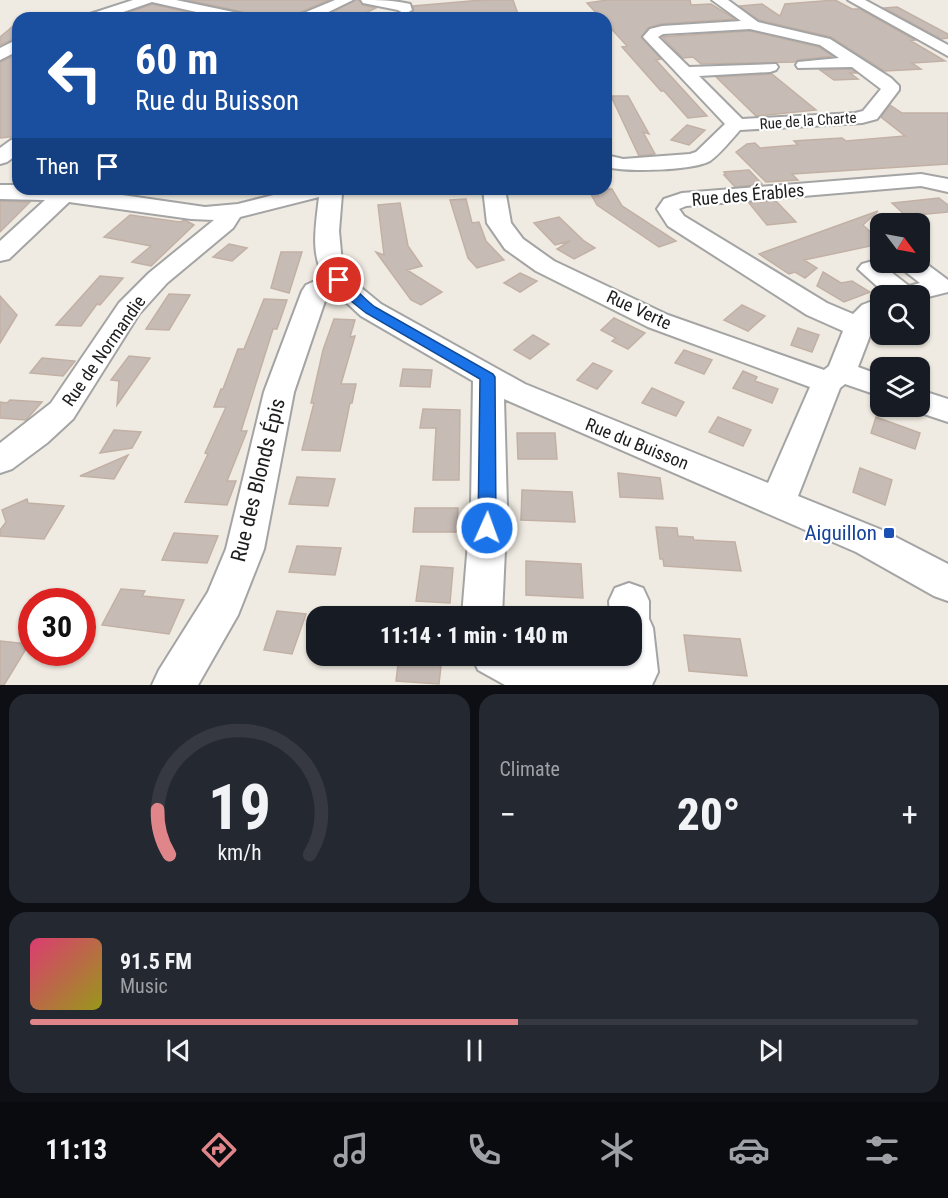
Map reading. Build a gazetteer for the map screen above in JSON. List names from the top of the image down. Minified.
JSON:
{"streets":{"street":["Rue de la Charte","Rue des Érables","Rue Verte","Rue de Normandie","Rue du Buisson","Rue des Blonds Épis"]},"crossings":[["Rue du Buisson","Rue des Blonds Épis"]],"places":{"transit":["Aiguillon"]},"north":"bottom right","page":{"turn":["60 m","Rue du Buisson"],"then":"Then","limit":"30","trip":"11:14 · 1 min · 140 m","tile":"Climate","heat":["−","20°","+"],"song":["91.5 FM","Music"],"tabs":"11:13","gauge":["19","km/h"]}}
